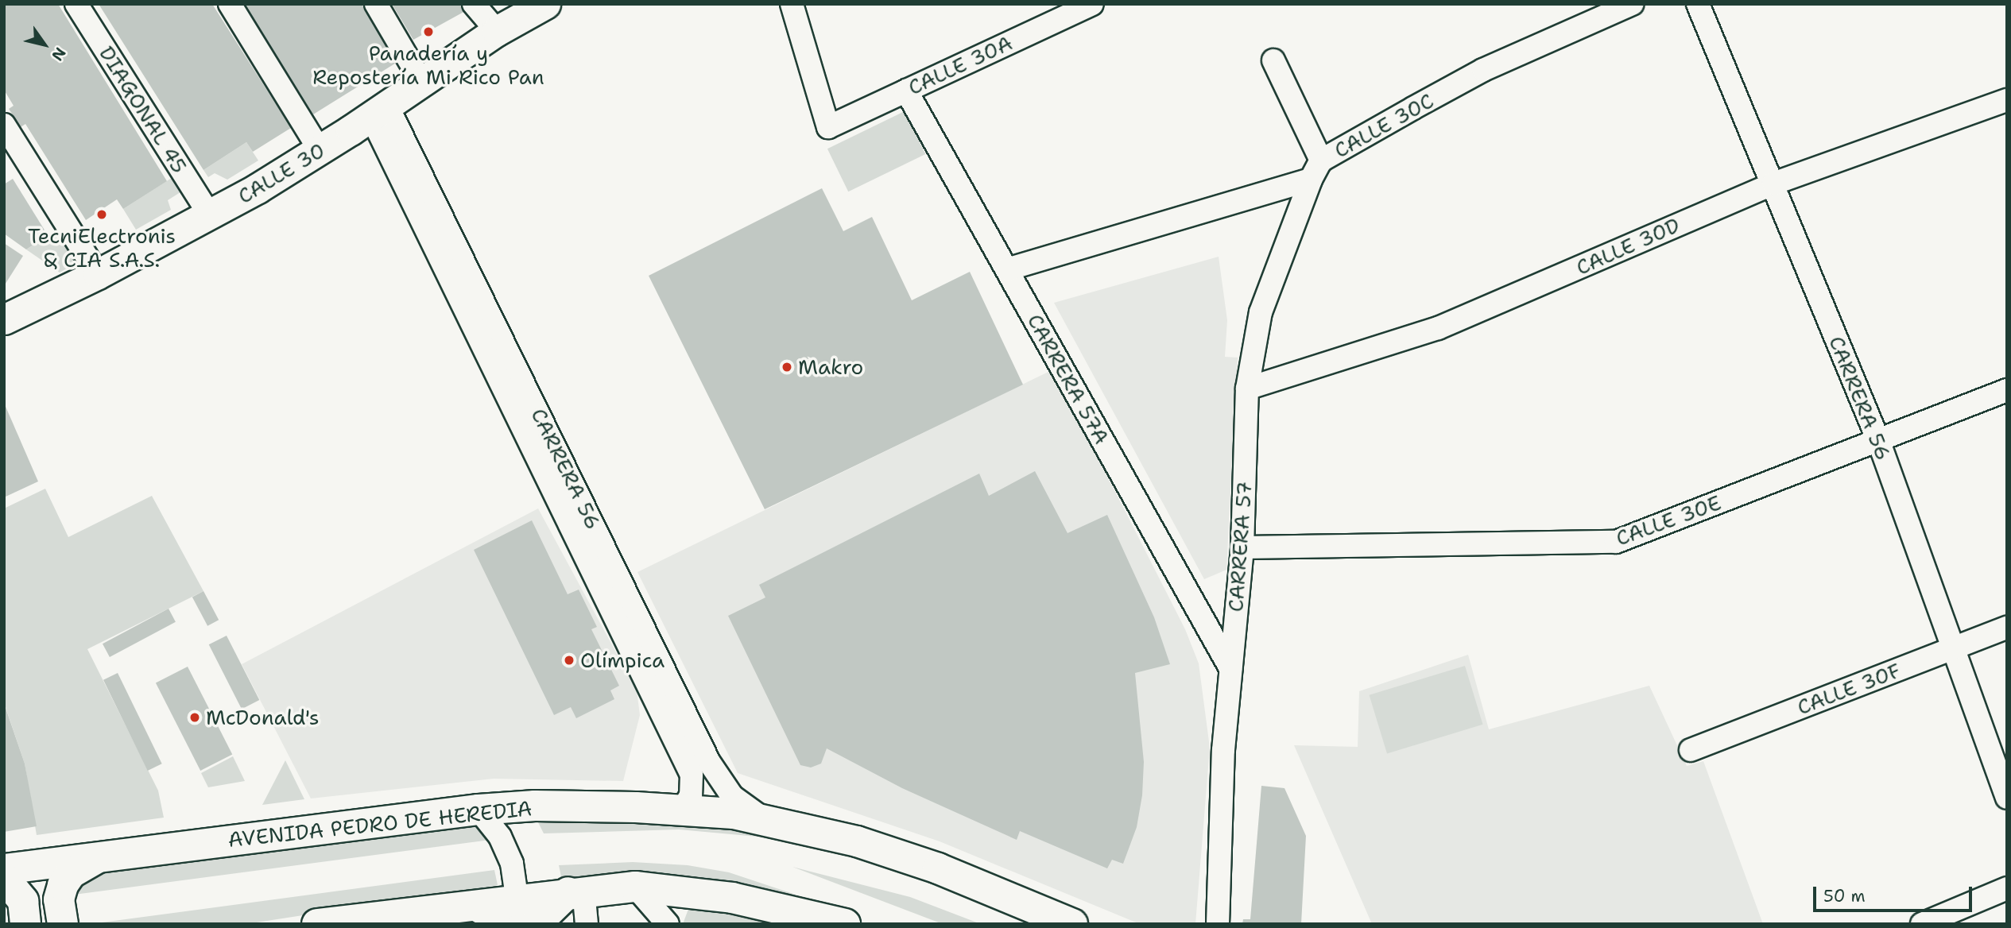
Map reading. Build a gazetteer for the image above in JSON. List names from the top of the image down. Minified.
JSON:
{"streets":{"highway":["AVENIDA PEDRO DE HEREDIA"],"main road":["CALLE 30"],"street":["CALLE 30A","DIAGONAL 45","CALLE 30C","CALLE 30D","CARRERA 57A","CARRERA 56","CALLE 30E","CARRERA 57","CALLE 30F"]},"crossings":[["CALLE 30A","CARRERA 57A"],["DIAGONAL 45","CALLE 30"],["CALLE 30C","CARRERA 57A"],["CALLE 30C","CARRERA 57"],["CALLE 30","CARRERA 56"],["CALLE 30D","CARRERA 56"],["CALLE 30D","CARRERA 57"],["CARRERA 57A","CARRERA 57"],["CARRERA 56","CALLE 30E"],["CARRERA 56","CALLE 30F"],["CARRERA 56","AVENIDA PEDRO DE HEREDIA"],["CALLE 30E","CARRERA 57"]],"places":["Panadería y Repostería Mi Rico Pan","TecniElectronis & CIA S.A.S.","Makro","Olímpica","McDonald's"],"scale_bar":"50 m","north":"bottom right"}
